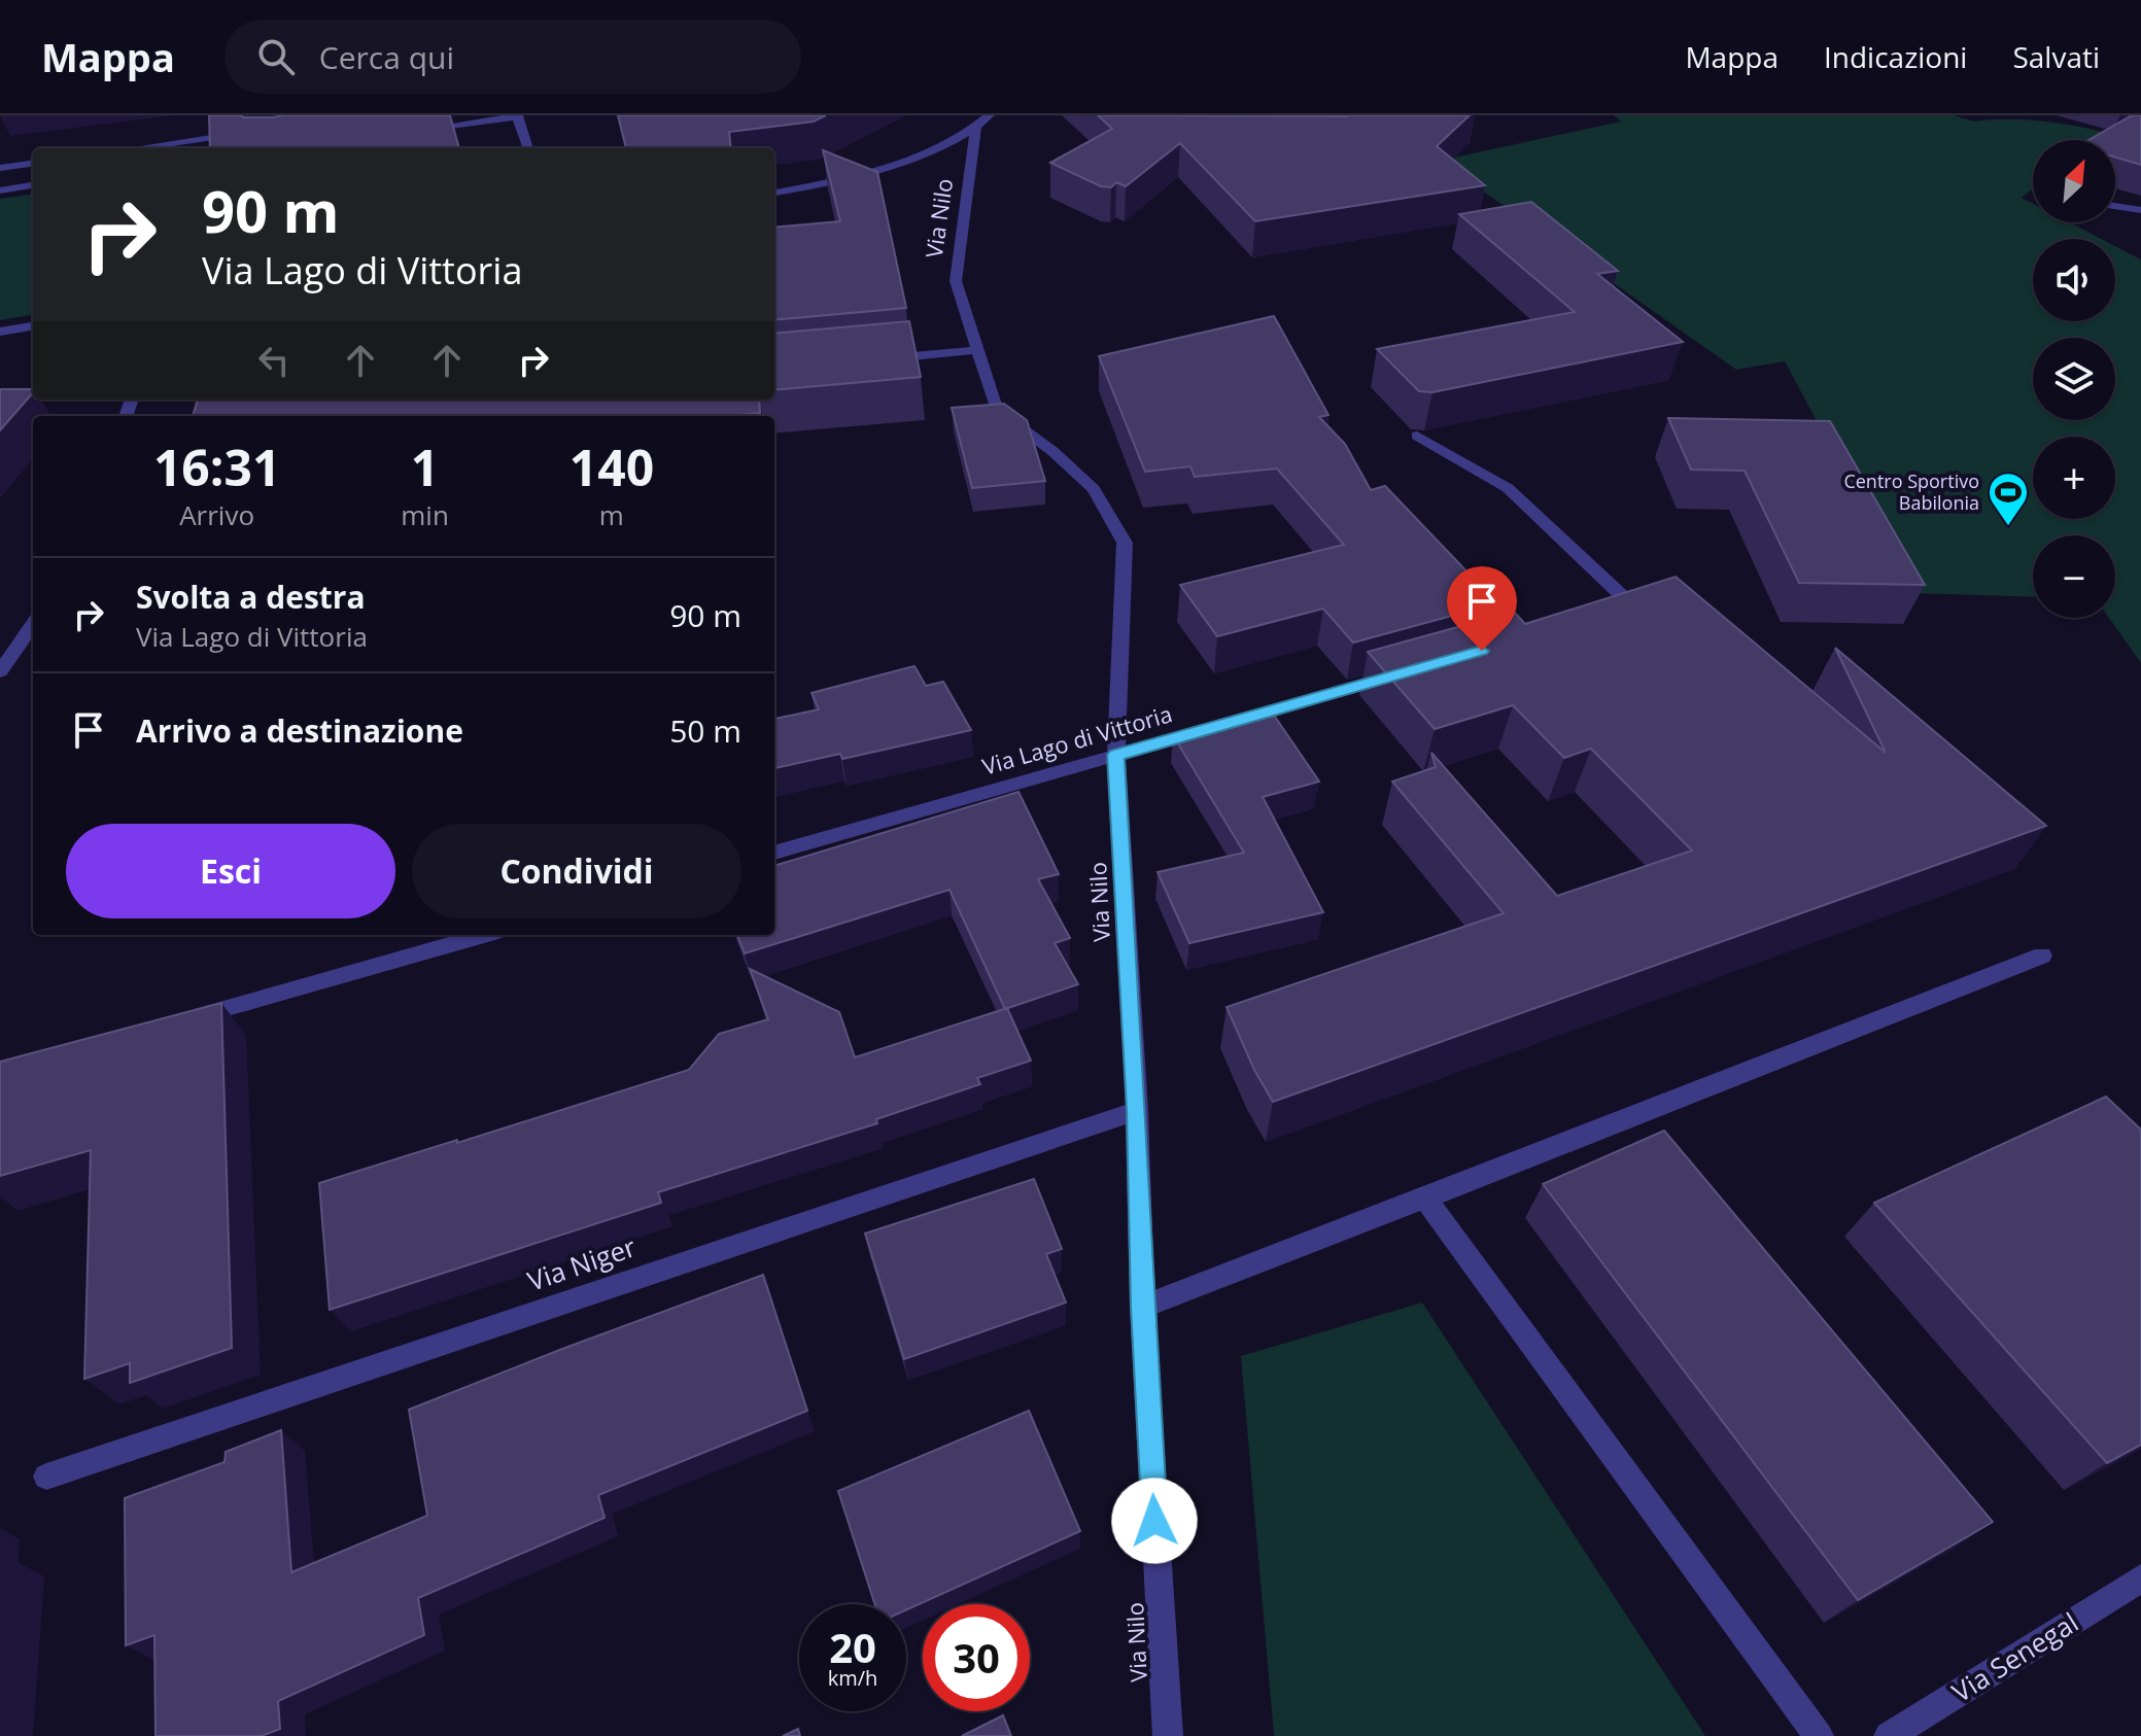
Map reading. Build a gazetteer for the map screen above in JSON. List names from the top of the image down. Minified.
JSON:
{"streets":{"street":["Via Nilo","Via Lago di Vittoria","Via Niger","Via Senegal"]},"crossings":[["Via Nilo","Via Lago di Vittoria"],["Via Nilo","Via Niger"]],"places":{"sports":["Centro Sportivo Babilonia"]},"north":"top right","page":{"header":"Mappa","search":"Cerca qui","nav":["Mappa","Indicazioni","Salvati"],"map_buttons":["+","−"],"turn":["90 m","Via Lago di Vittoria"],"eta":["16:31","Arrivo","1","min","140","m"],"list":[{"name":"Svolta a destra","note":"Via Lago di Vittoria","value":"90 m"},{"name":"Arrivo a destinazione","value":"50 m"}],"buttons":["Esci","Condividi"],"speed":"20 km/h","limit":"30"}}
